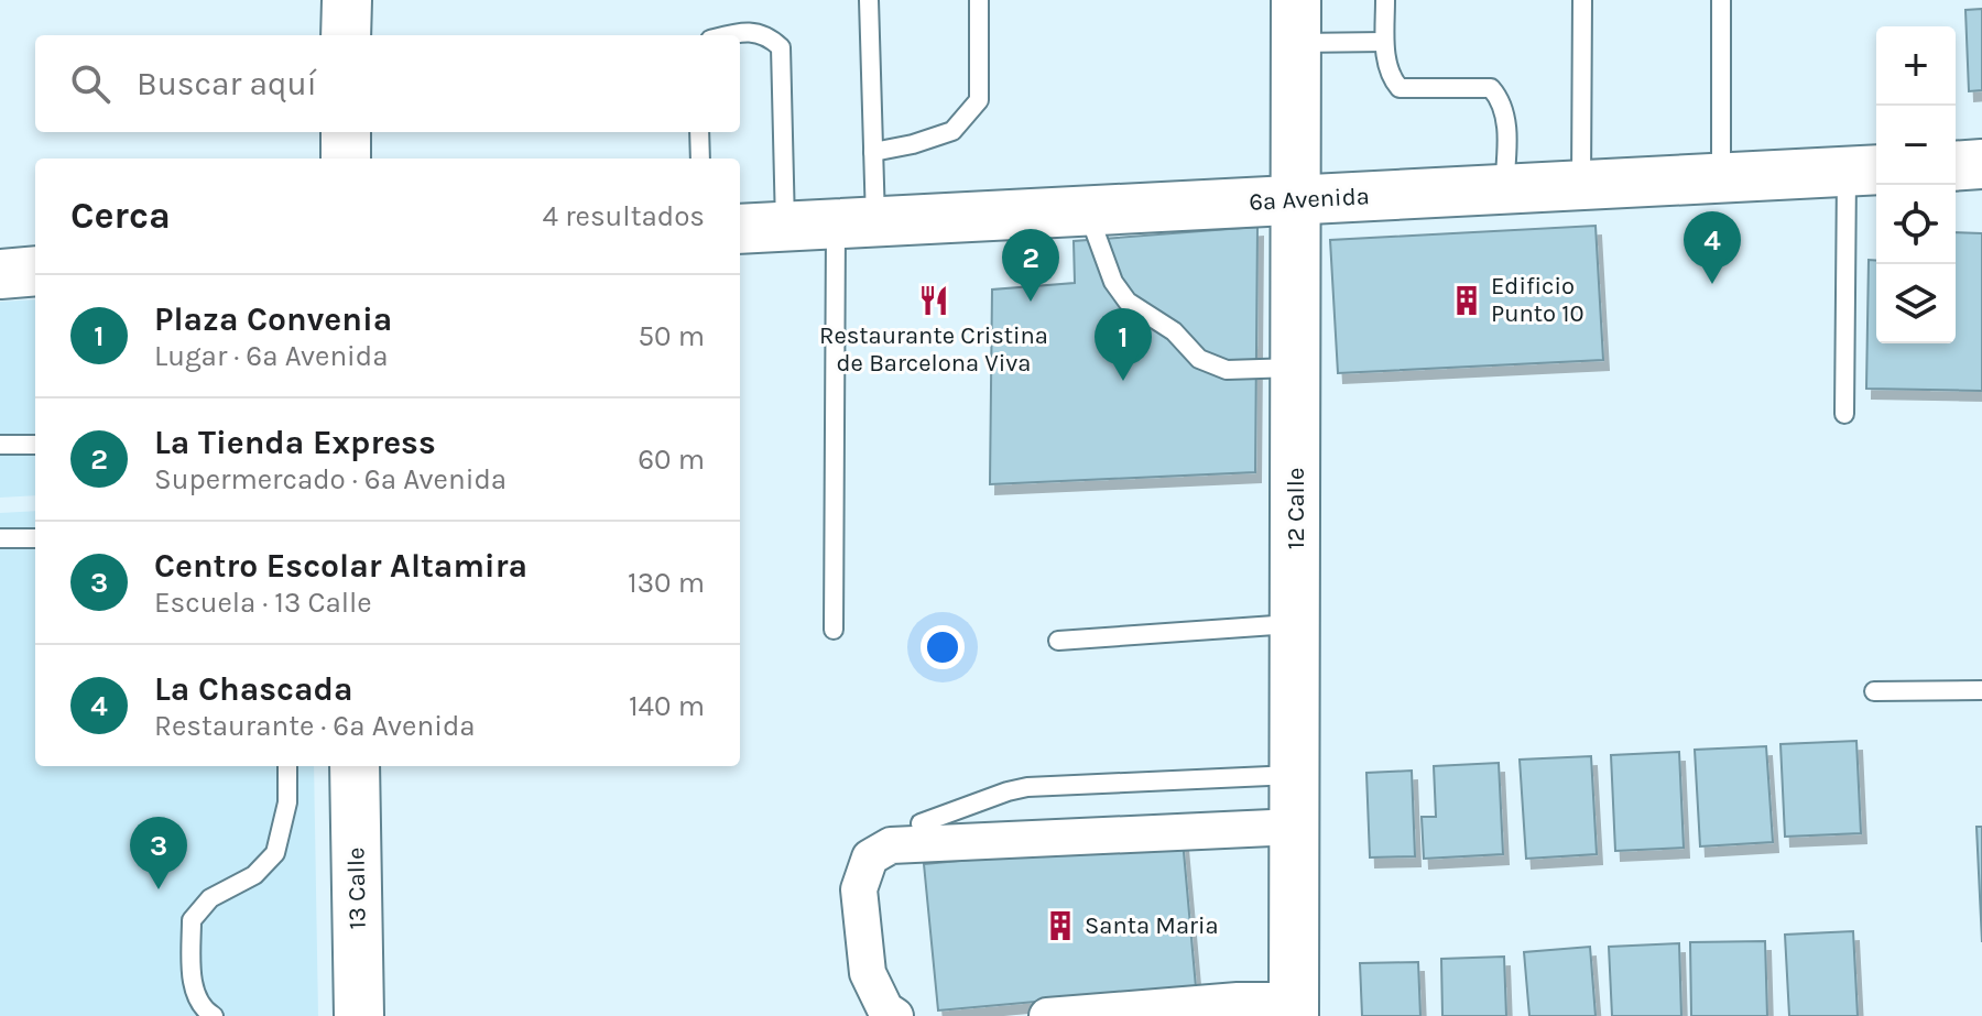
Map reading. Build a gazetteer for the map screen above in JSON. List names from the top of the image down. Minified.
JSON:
{"streets":{"street":["6a Avenida","12 Calle","13 Calle"]},"crossings":[["6a Avenida","12 Calle"]],"places":{"restaurant":["Restaurante Cristina de Barcelona Viva"],"building":["Edificio Punto 10","Santa Maria"]},"page":{"map_buttons":["+","−"],"search":"Buscar aquí","heading":["Cerca","4 resultados"],"pins":["4","2","1","3"],"list":[{"mark":"1","name":"Plaza Convenia","note":"Lugar · 6a Avenida","value":"50 m"},{"mark":"2","name":"La Tienda Express","note":"Supermercado · 6a Avenida","value":"60 m"},{"mark":"3","name":"Centro Escolar Altamira","note":"Escuela · 13 Calle","value":"130 m"},{"mark":"4","name":"La Chascada","note":"Restaurante · 6a Avenida","value":"140 m"}]}}
